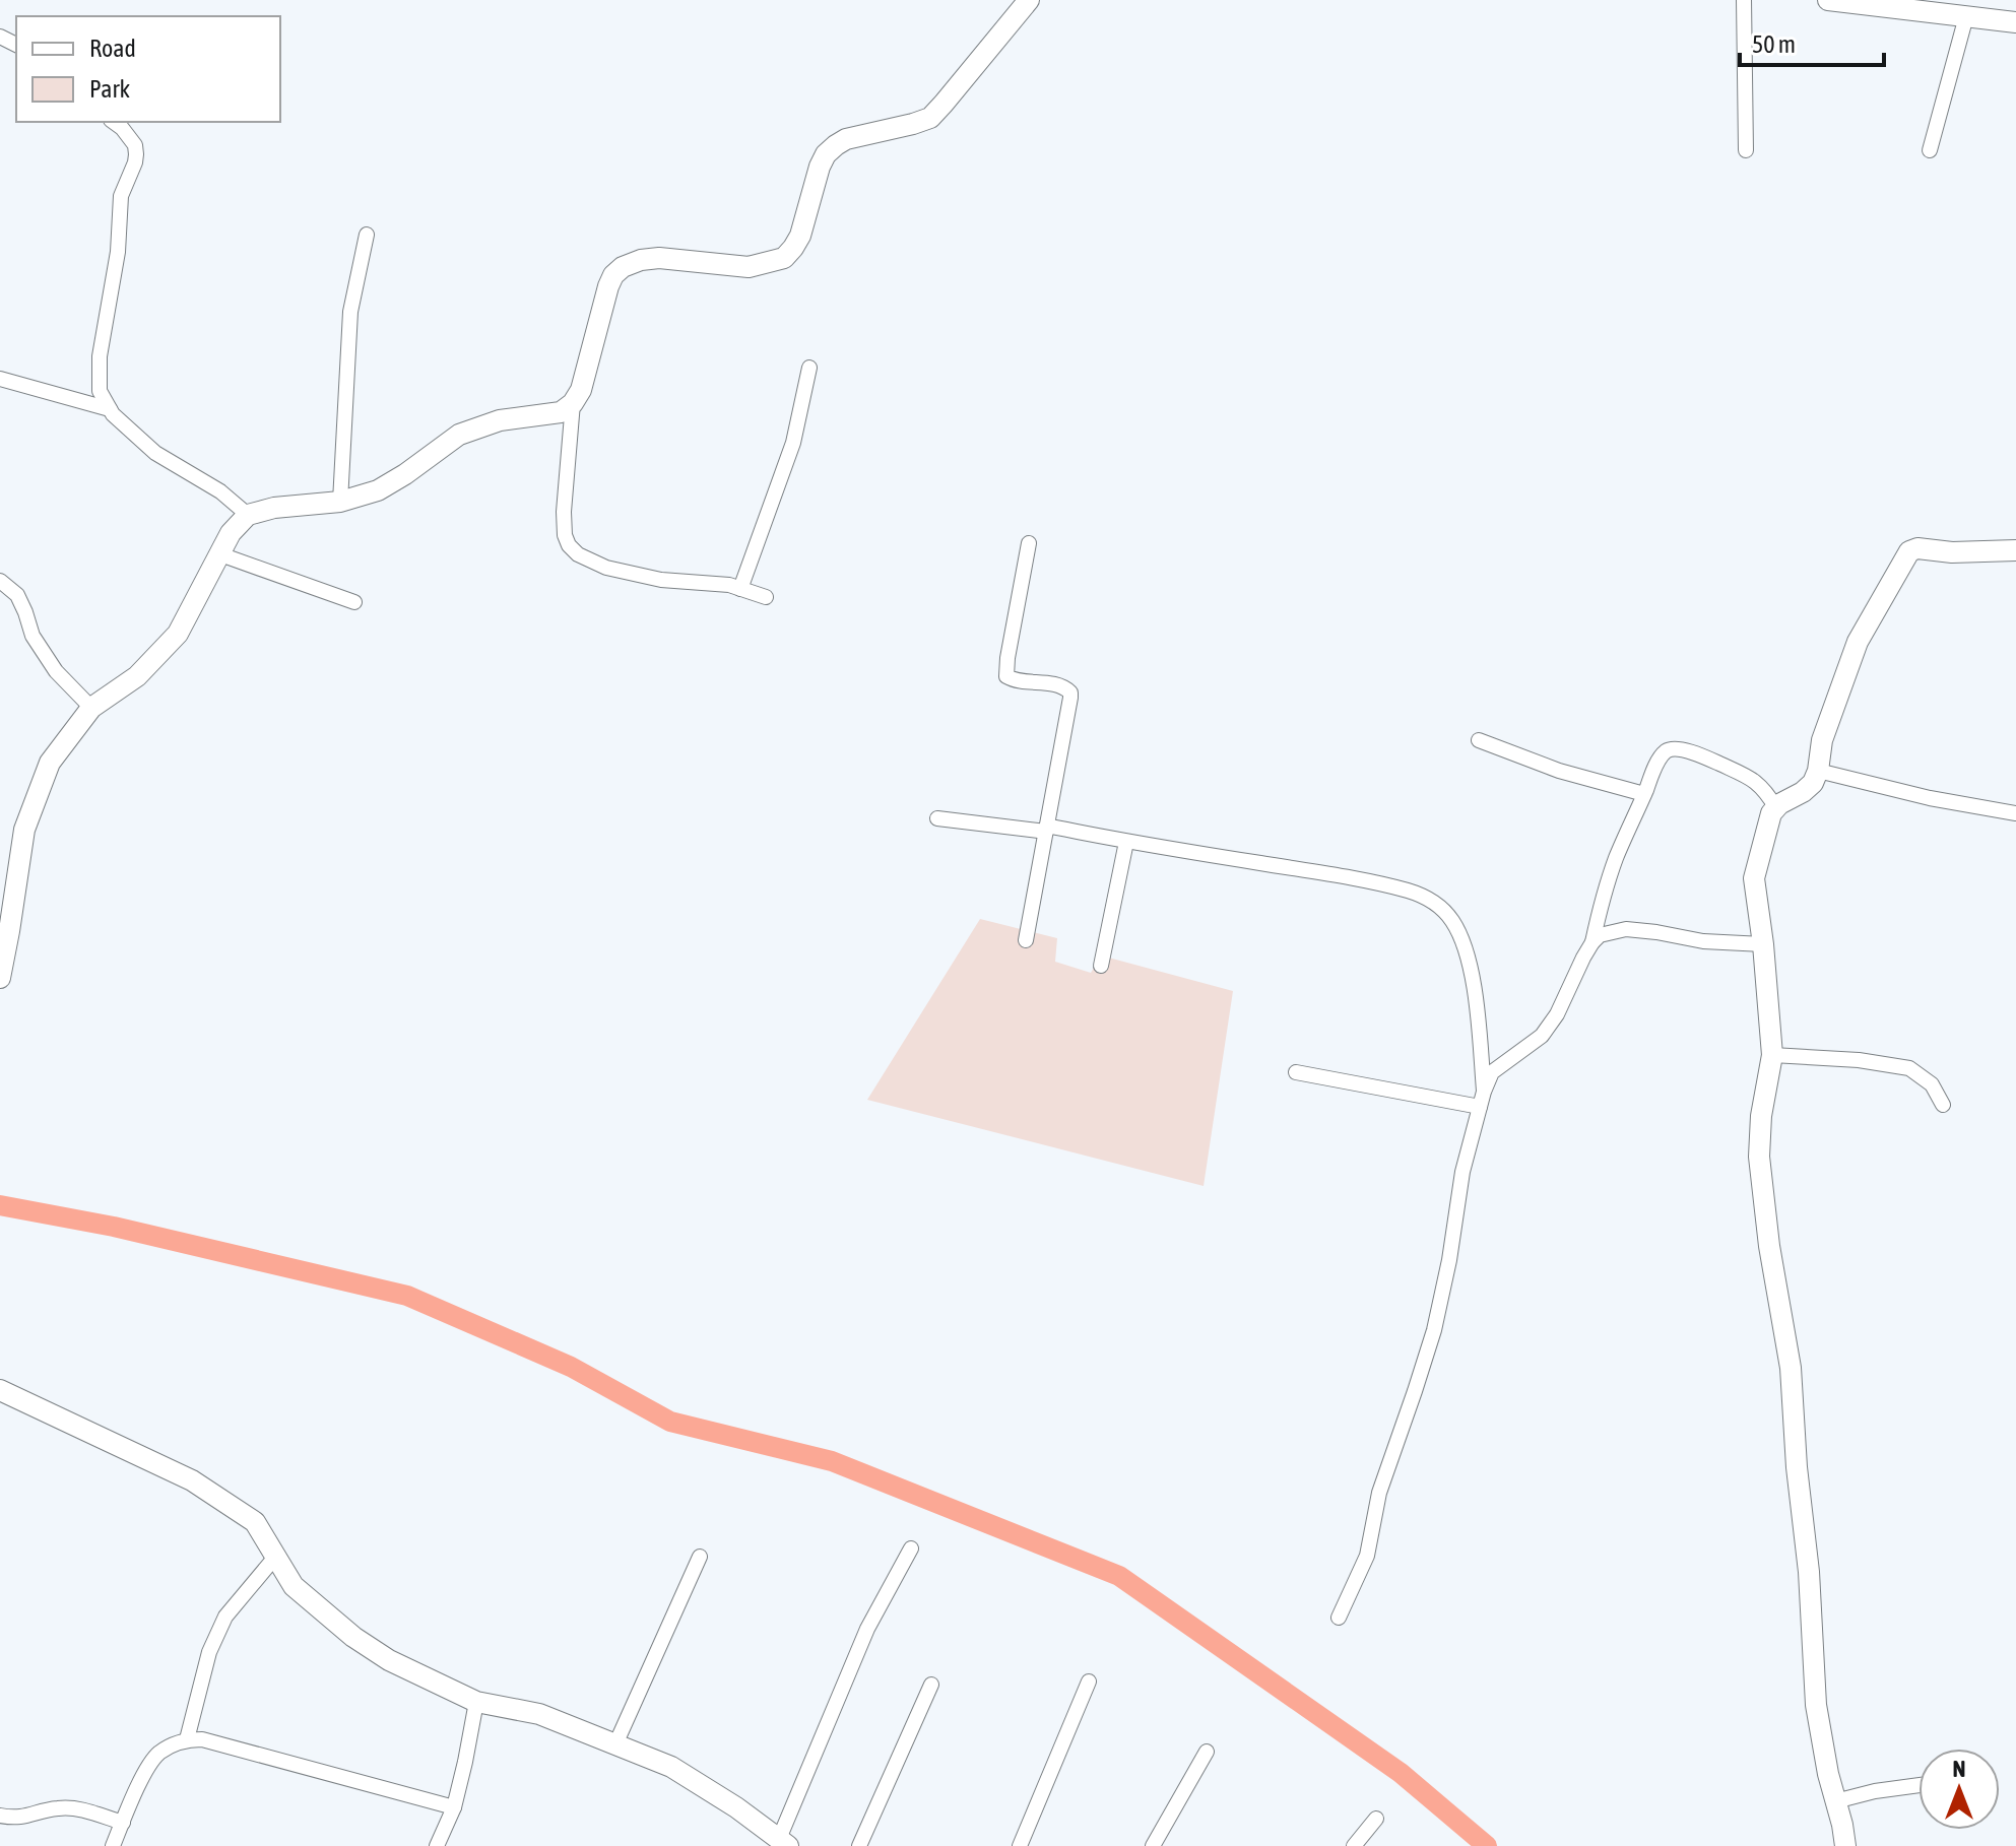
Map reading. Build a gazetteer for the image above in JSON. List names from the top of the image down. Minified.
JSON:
{"legend":["Road","Park"],"scale_bar":"50 m","north":"top"}
